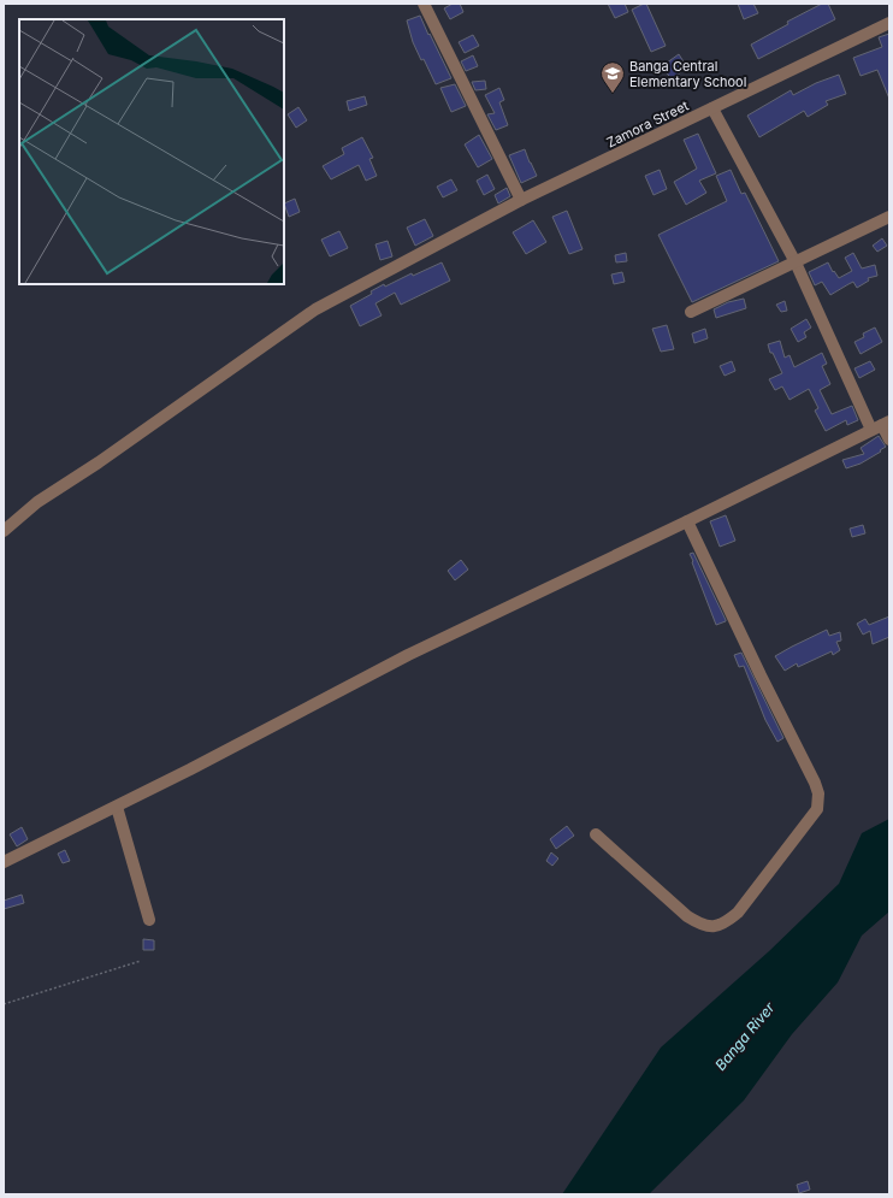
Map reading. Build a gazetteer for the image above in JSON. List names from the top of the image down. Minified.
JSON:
{"streets":{"street":["Zamora Street"]},"water":["Banga River"],"places":{"school or university":["Banga Central Elementary School"]}}
